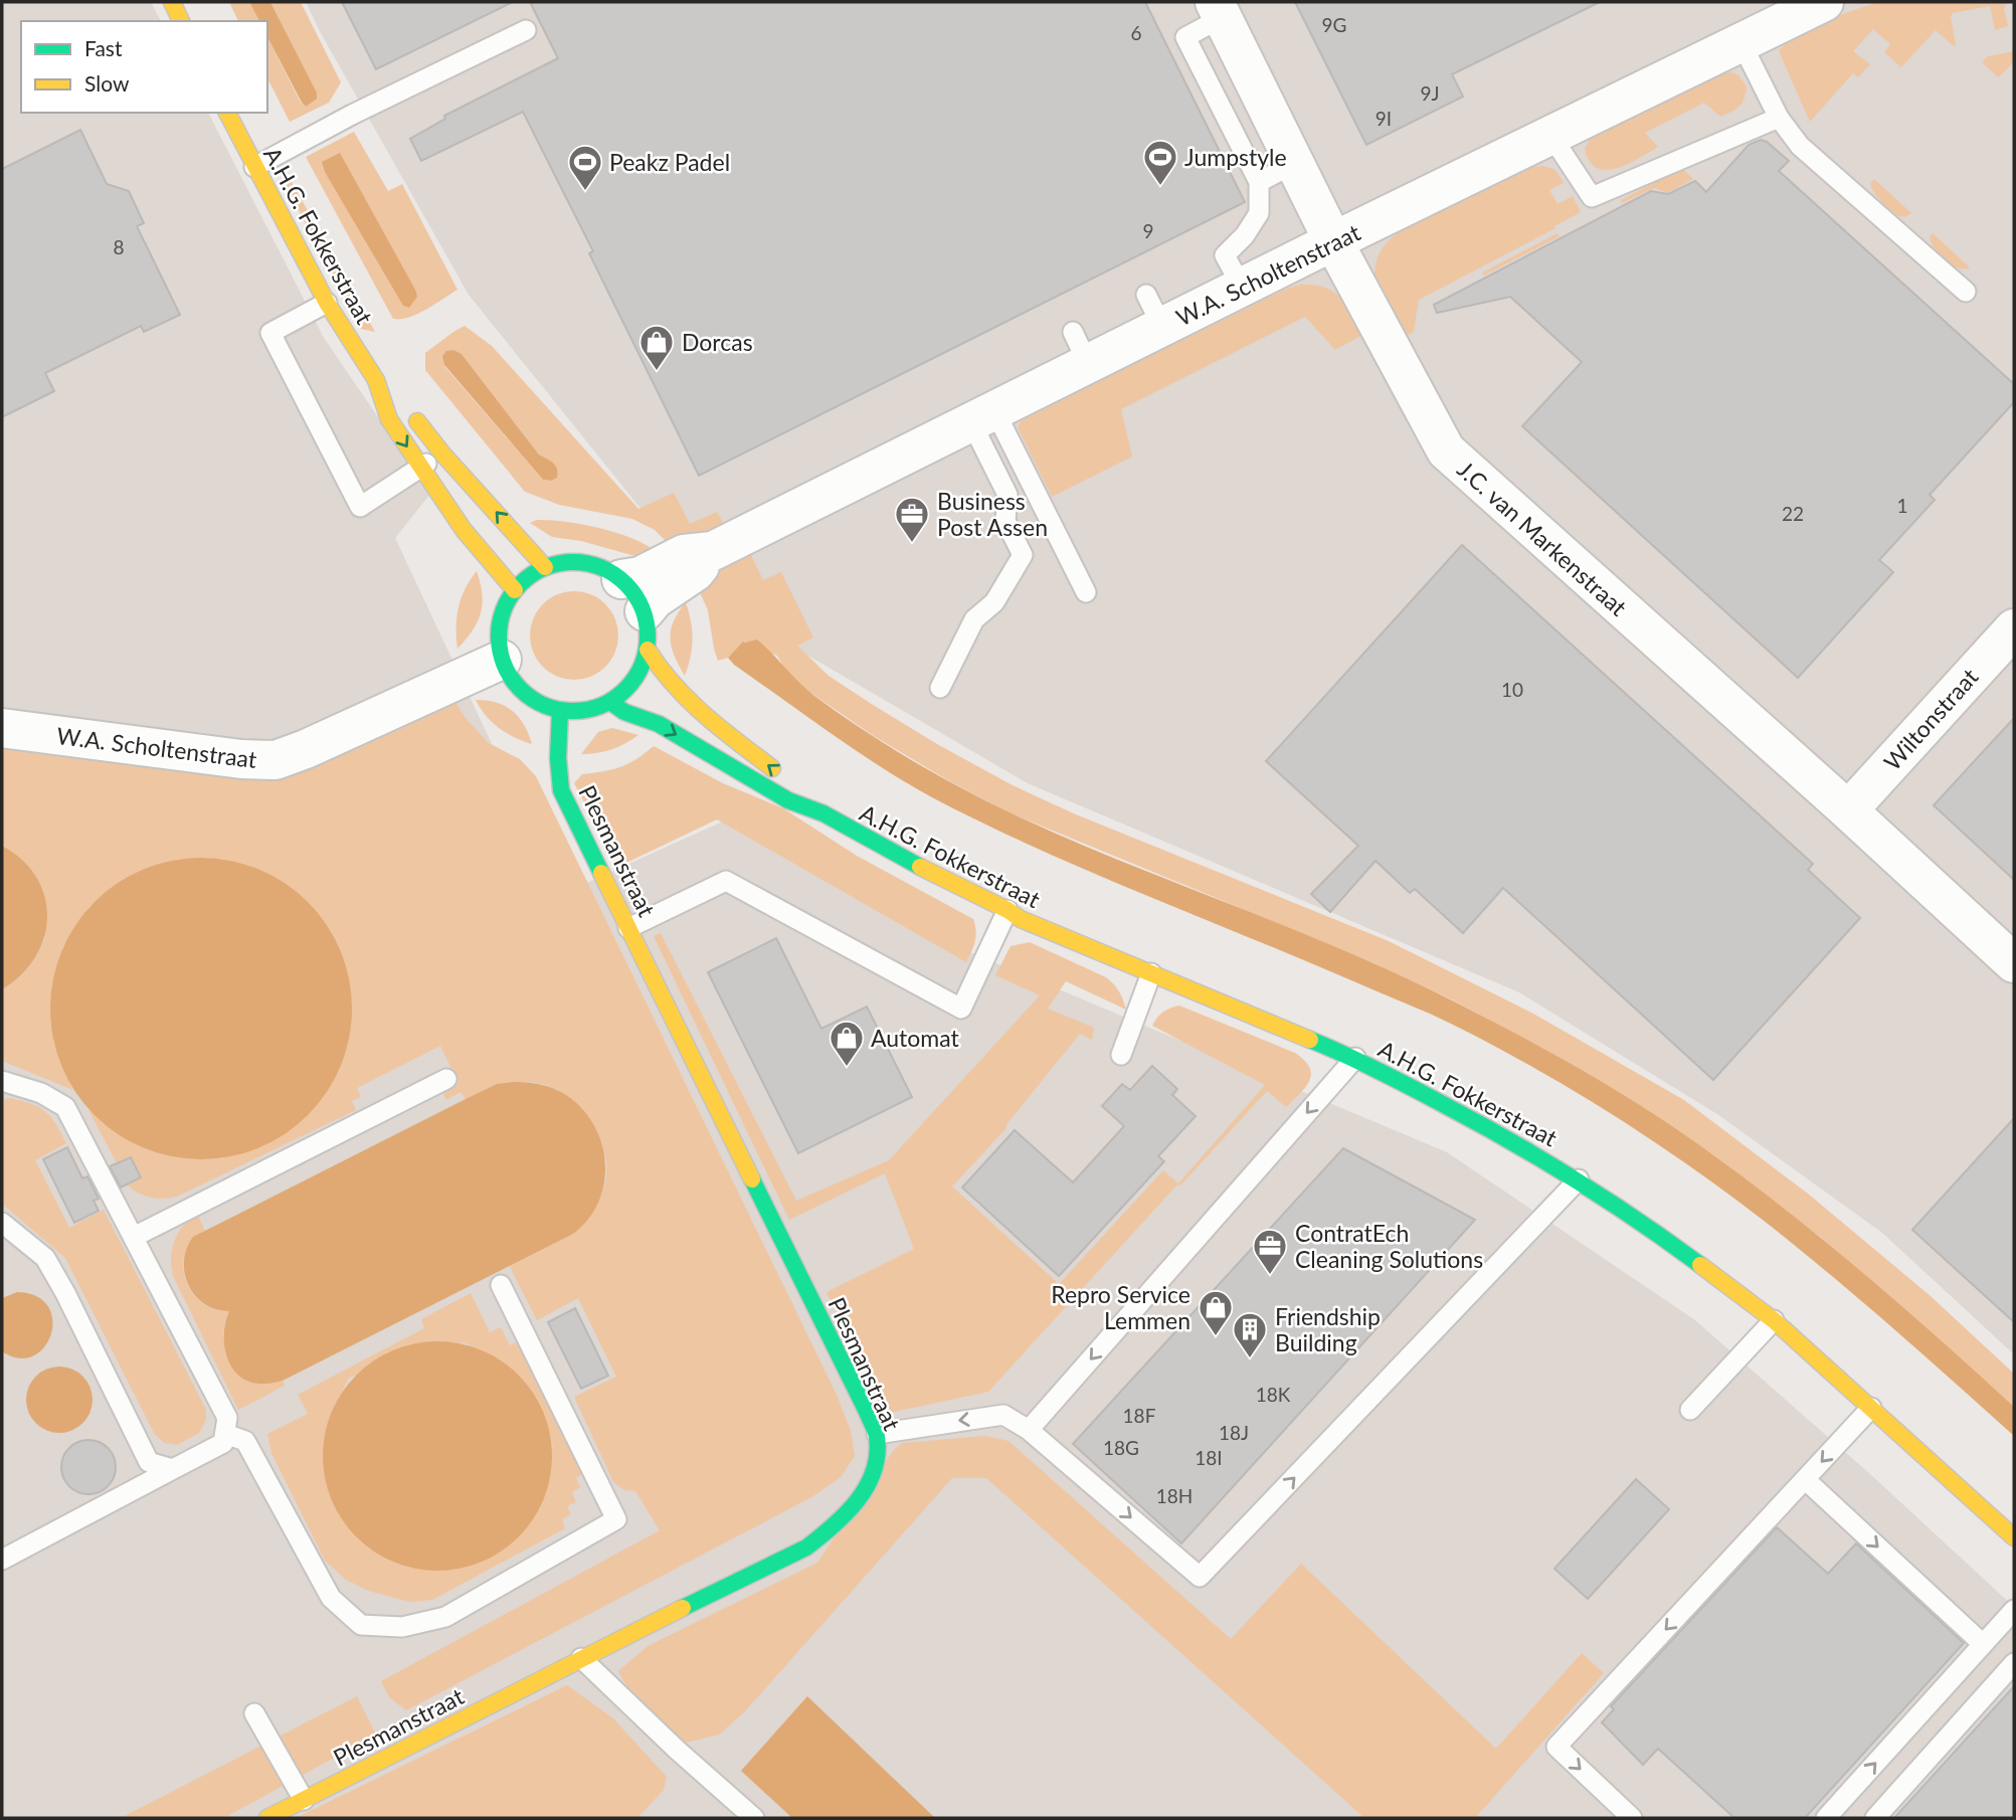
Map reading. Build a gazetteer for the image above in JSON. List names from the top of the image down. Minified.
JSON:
{"streets":{"street":["A.H.G. Fokkerstraat","W.A. Scholtenstraat","J.C. van Markenstraat","Wiltonstraat","Plesmanstraat"]},"crossings":[["A.H.G. Fokkerstraat","W.A. Scholtenstraat"],["A.H.G. Fokkerstraat","Plesmanstraat"],["W.A. Scholtenstraat","J.C. van Markenstraat"],["W.A. Scholtenstraat","Plesmanstraat"],["J.C. van Markenstraat","Wiltonstraat"]],"places":{"sports":["Jumpstyle","Peakz Padel"],"shop":["Dorcas","Automat","Repro Service Lemmen"],"office":["Business Post Assen","ContratEch Cleaning Solutions"],"building":["Friendship Building"]},"house_numbers":["9G","6","9J","9I","9","8","1","22","10","18K","18F","18J","18G","18I","18H"],"legend":["Fast","Slow"]}
